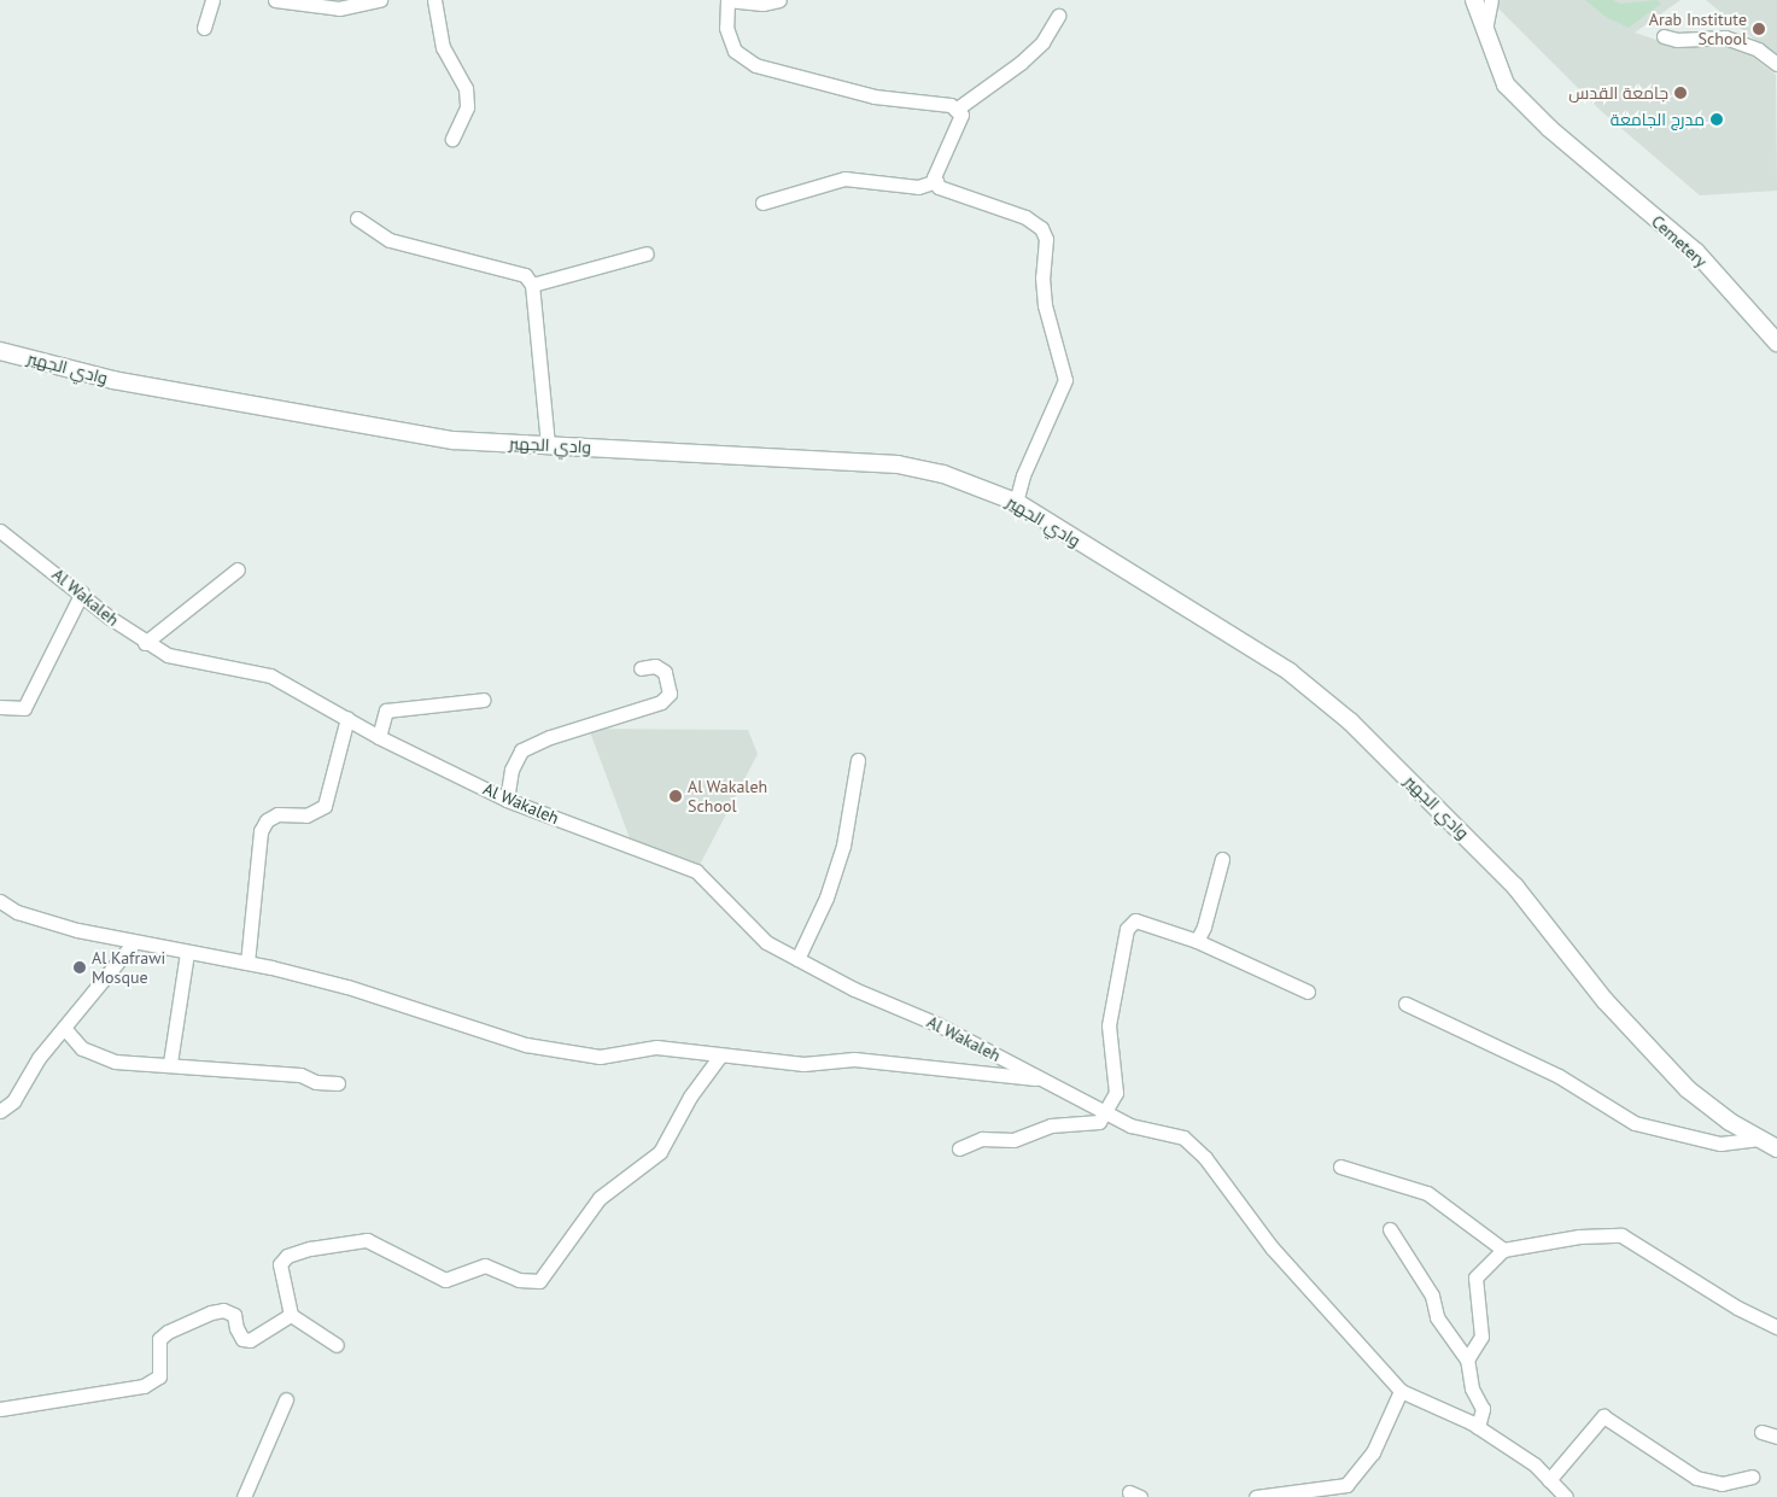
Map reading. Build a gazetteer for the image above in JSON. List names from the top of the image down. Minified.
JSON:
{"streets":{"street":["Cemetery","وادي الجهير","Al Wakaleh"]},"places":["Arab Institute School","جامعة القدس","مدرج الجامعة","Al Wakaleh School","Al Kafrawi Mosque"]}
